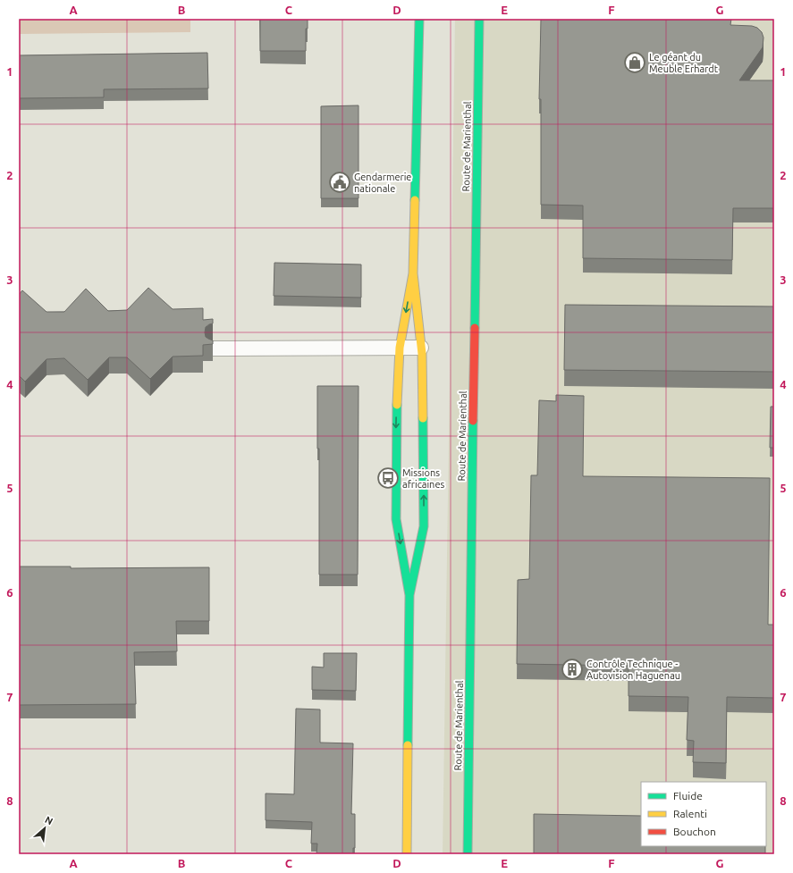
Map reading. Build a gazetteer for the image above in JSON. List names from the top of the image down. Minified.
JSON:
{"streets":{"street":["Route de Marienthal"]},"places":{"shop":["Le géant du Meuble Erhardt"],"public building":["Gendarmerie nationale"],"bus stop":["Missions africaines"],"building":["Contrôle Technique - Autovision Haguenau"]},"legend":["Fluide","Ralenti","Bouchon"],"north":"top right","grid":{"columns":["A","B","C","D","E","F","G"],"rows":["1","2","3","4","5","6","7","8"]}}
